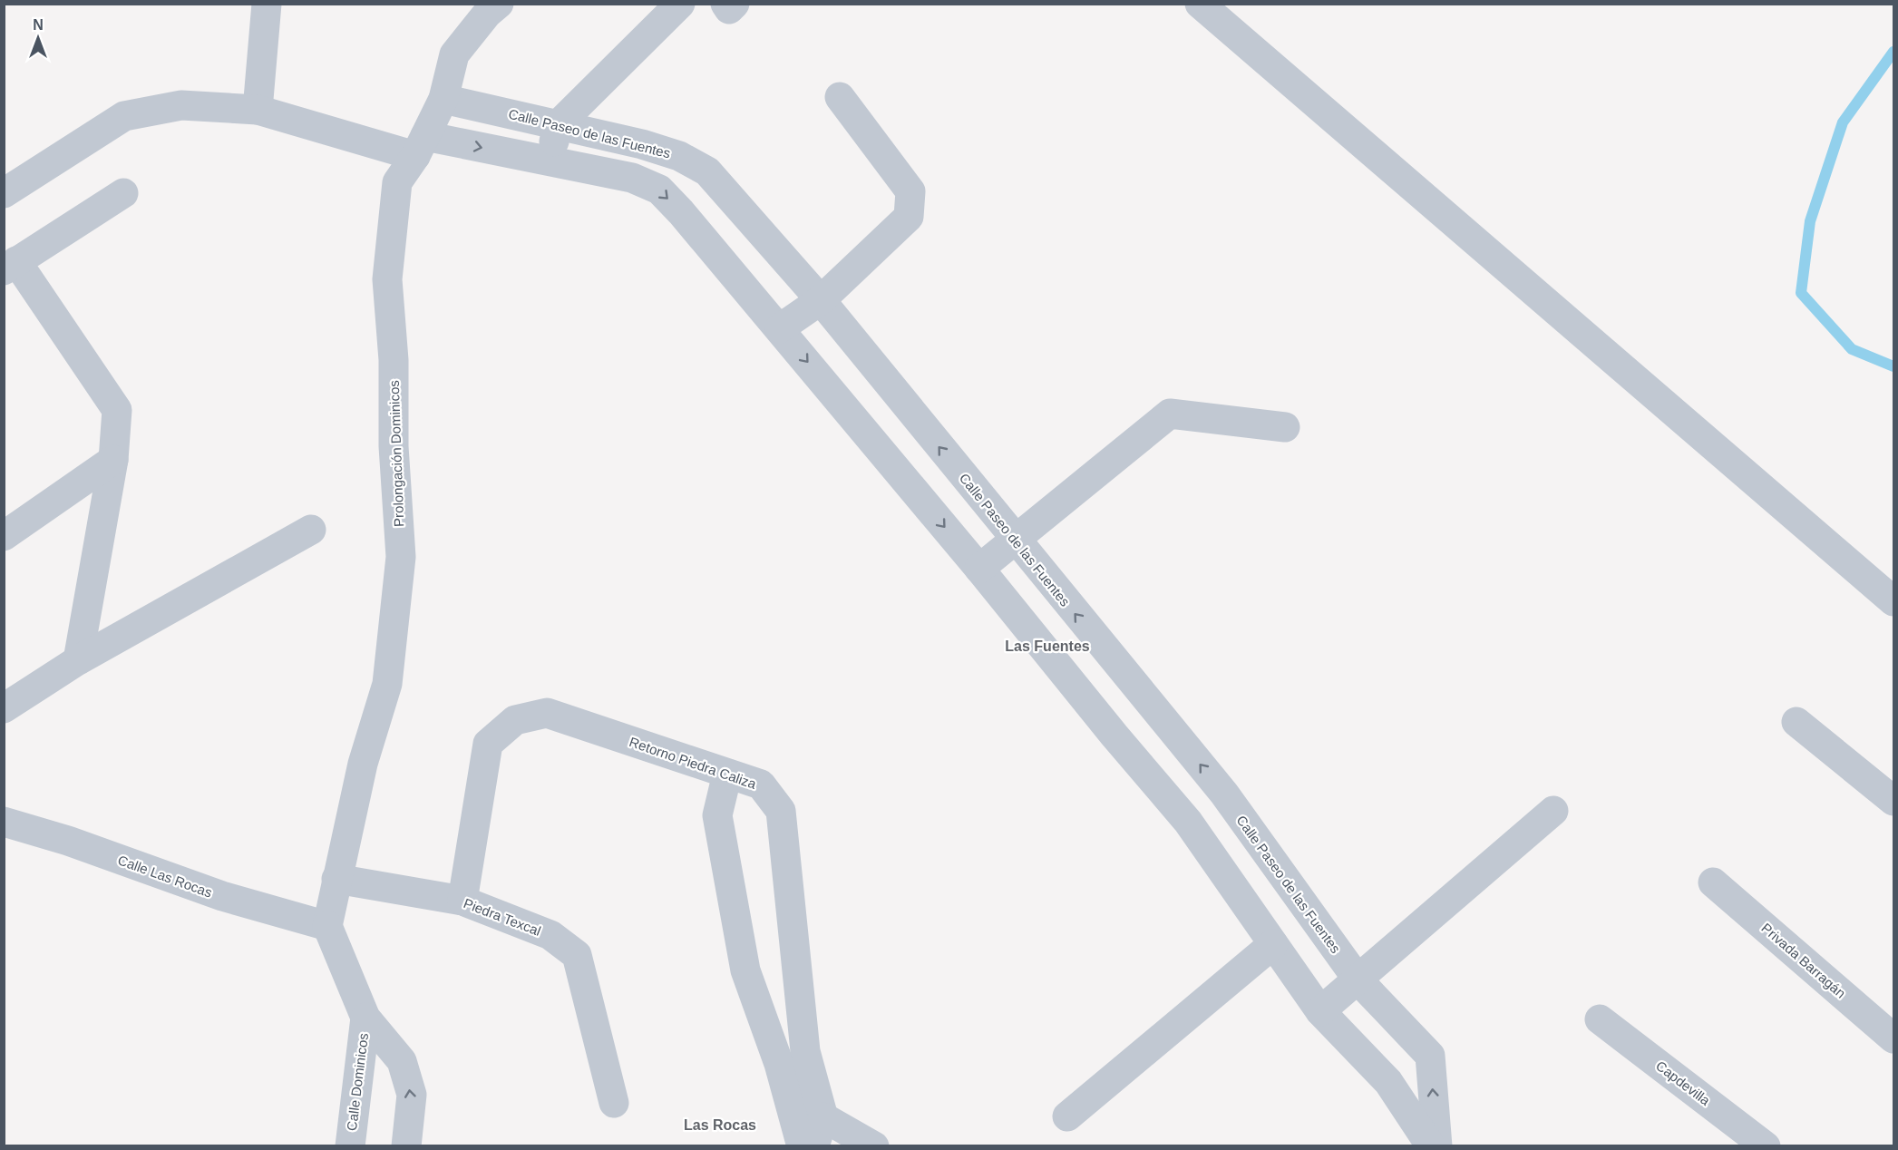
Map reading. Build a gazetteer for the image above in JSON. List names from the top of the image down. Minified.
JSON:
{"streets":{"street":["Calle Paseo de las Fuentes","Prolongación Dominicos","Retorno Piedra Caliza","Calle Las Rocas","Piedra Texcal","Privada Barragán","Calle Dominicos","Capdevilla"]},"crossings":[["Calle Paseo de las Fuentes","Prolongación Dominicos"],["Prolongación Dominicos","Calle Las Rocas"],["Prolongación Dominicos","Piedra Texcal"],["Prolongación Dominicos","Calle Dominicos"],["Retorno Piedra Caliza","Piedra Texcal"],["Calle Las Rocas","Calle Dominicos"]],"districts":["Las Fuentes","Las Rocas"],"north":"top"}
